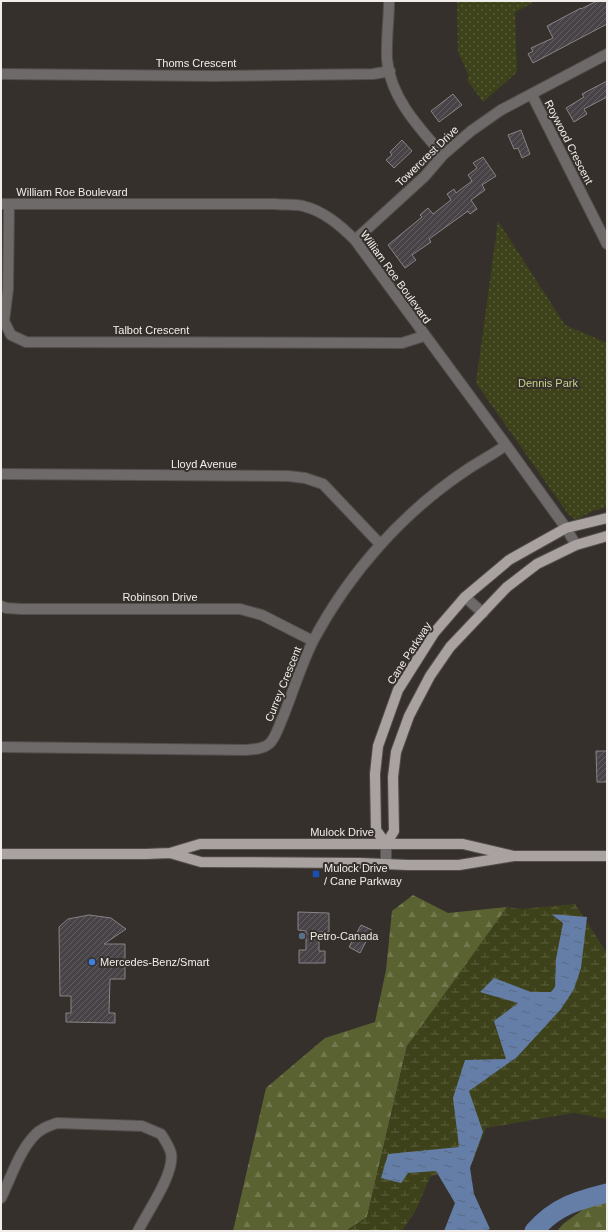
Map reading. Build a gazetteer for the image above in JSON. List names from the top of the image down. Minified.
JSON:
{"streets":{"main road":["Cane Parkway","Mulock Drive"],"street":["Thoms Crescent","Roywood Crescent","Towercrest Drive","William Roe Boulevard","Talbot Crescent","Lloyd Avenue","Robinson Drive","Currey Crescent"]},"crossings":[["Roywood Crescent","Towercrest Drive"],["Towercrest Drive","William Roe Boulevard"],["William Roe Boulevard","Talbot Crescent"],["William Roe Boulevard","Cane Parkway"],["William Roe Boulevard","Currey Crescent"],["Lloyd Avenue","Currey Crescent"],["Robinson Drive","Currey Crescent"],["Cane Parkway","Mulock Drive"]],"parks":["Dennis Park"],"places":{"transit":["Mulock Drive / Cane Parkway"],"other":["Petro-Canada","Mercedes-Benz/Smart"]}}
